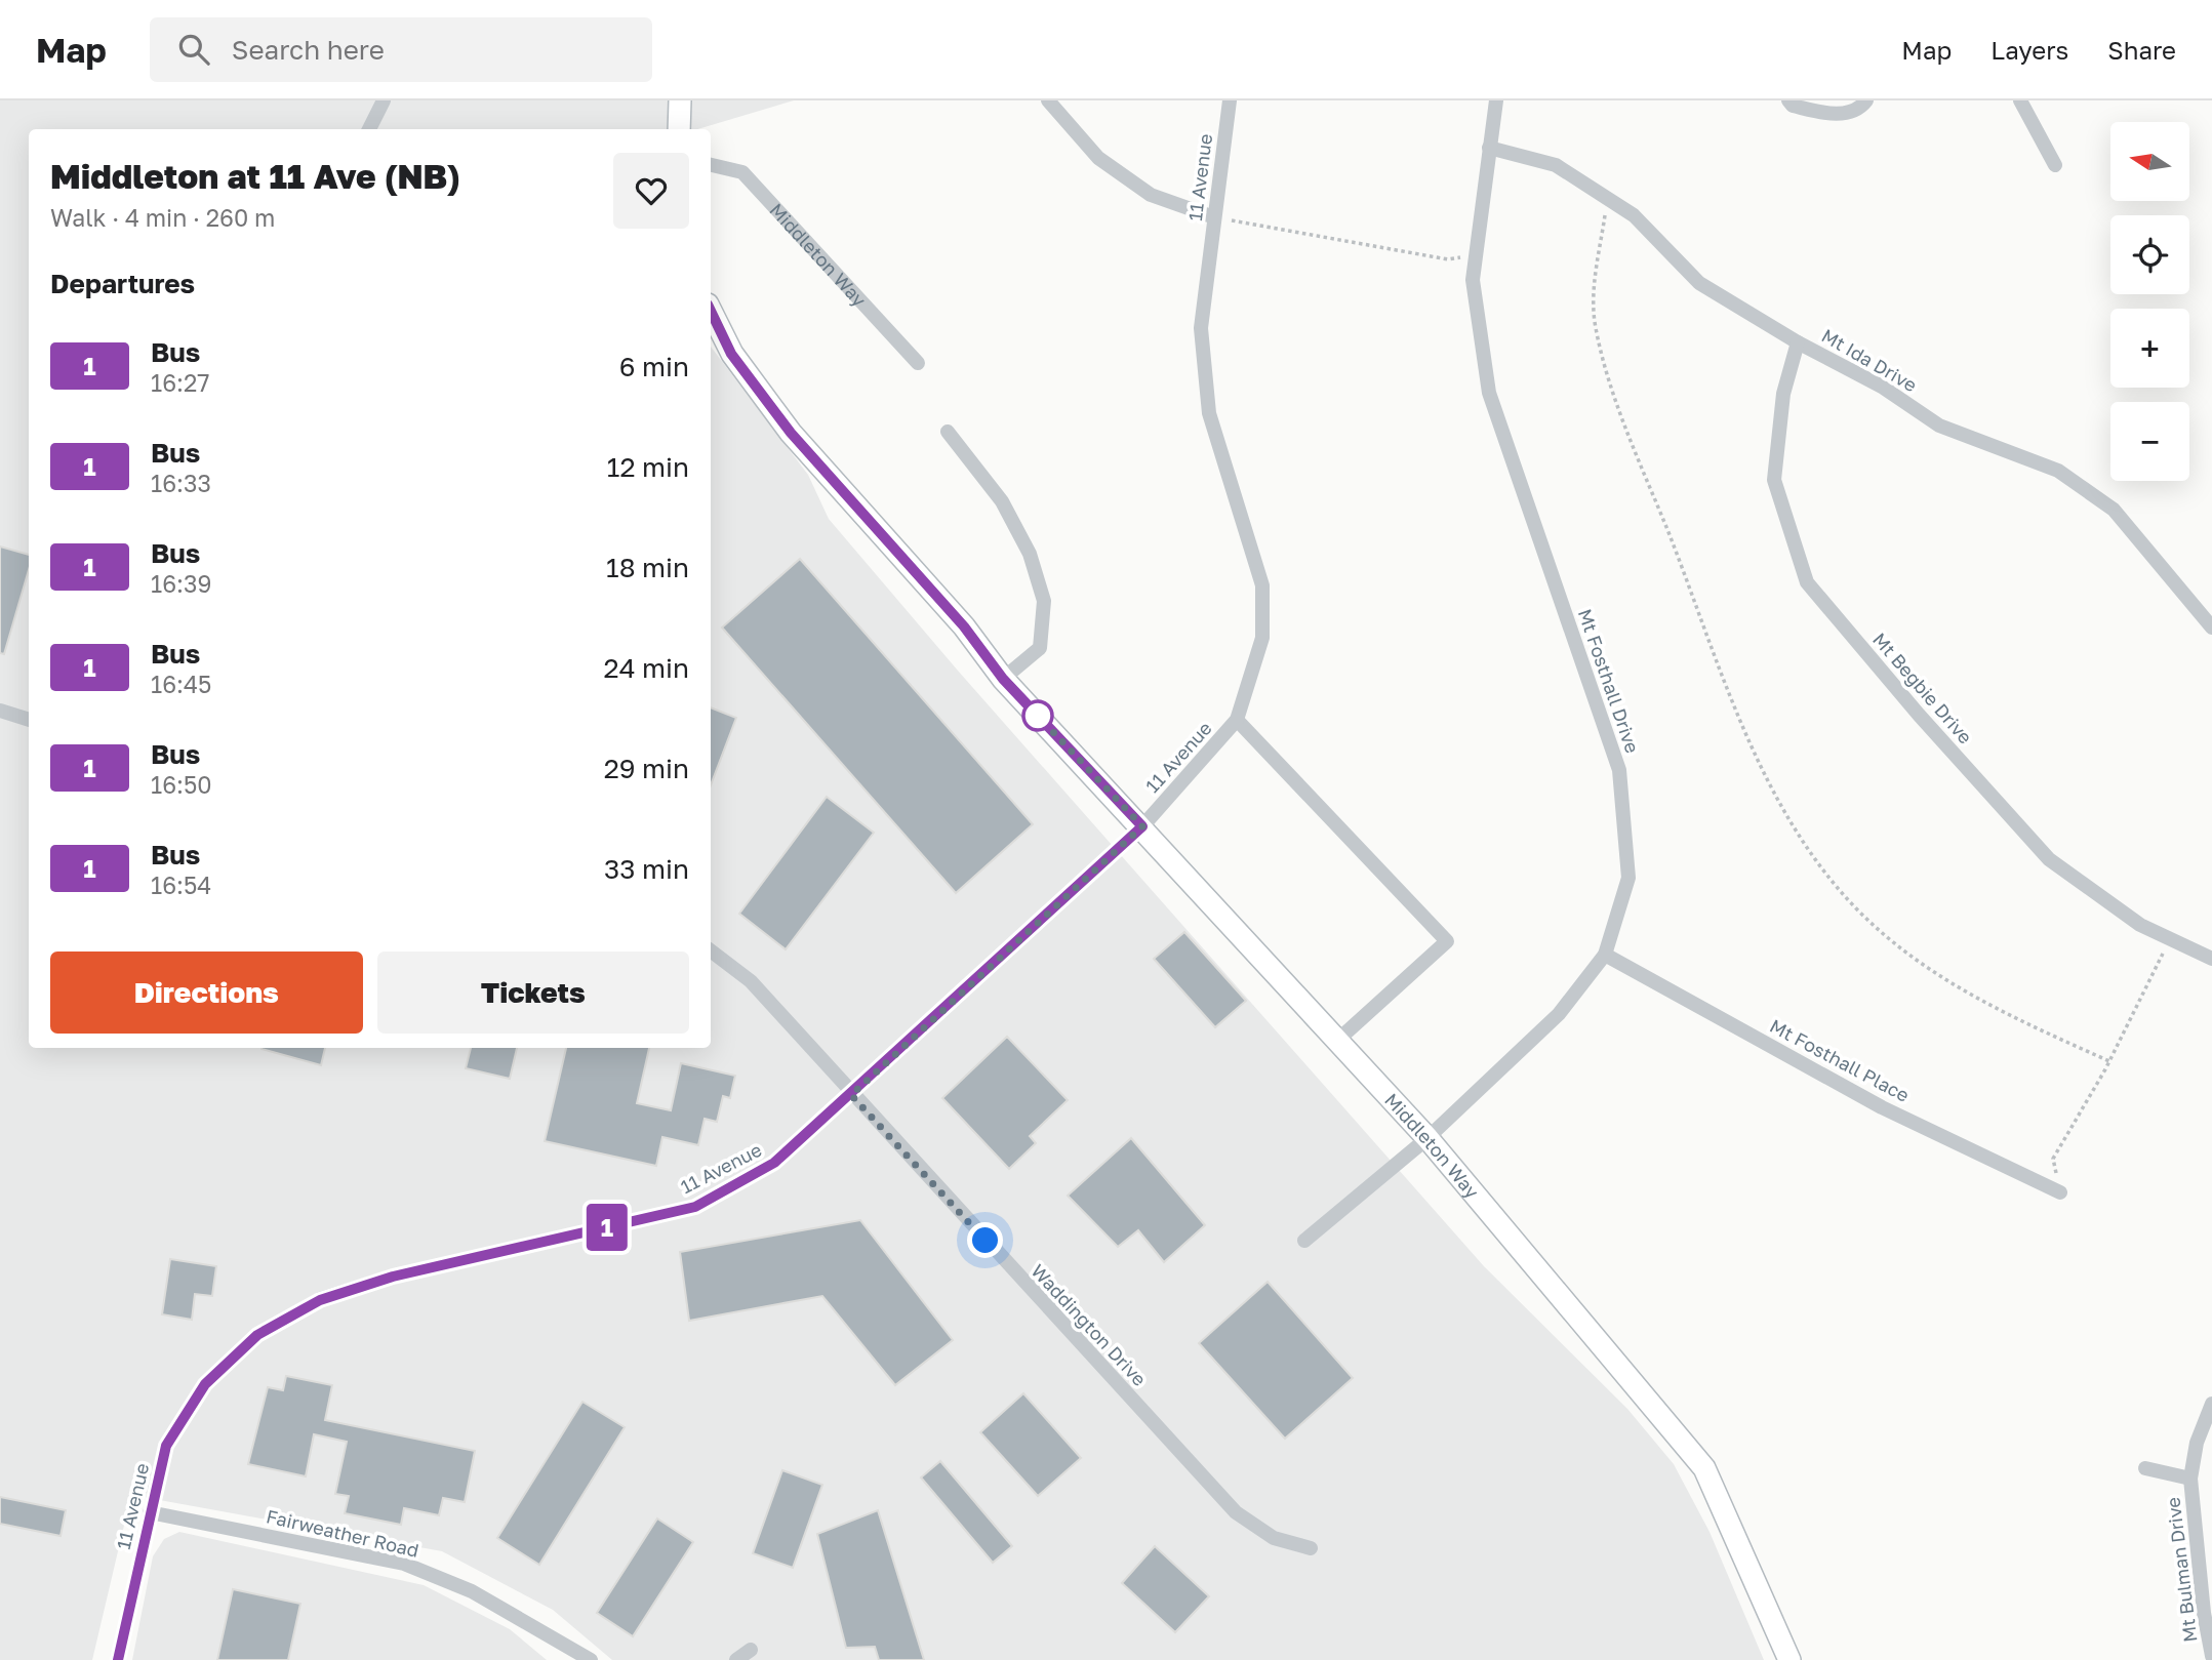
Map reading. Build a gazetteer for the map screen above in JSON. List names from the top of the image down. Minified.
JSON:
{"streets":{"street":["11 Avenue","Middleton Way","Mt Ida Drive","Mt Fosthall Drive","Mt Begbie Drive","Mt Fosthall Place","Waddington Drive","Fairweather Road","Mt Bulman Drive"]},"crossings":[["11 Avenue","Middleton Way"],["11 Avenue","Waddington Drive"],["11 Avenue","Fairweather Road"],["Middleton Way","Mt Fosthall Drive"],["Mt Ida Drive","Mt Fosthall Drive"],["Mt Ida Drive","Mt Begbie Drive"],["Mt Fosthall Drive","Mt Fosthall Place"]],"lines":["bus line 1"],"north":"left","page":{"header":"Map","search":"Search here","nav":["Map","Layers","Share"],"on_map":"1","map_buttons":["+","−"],"heading":[["Middleton at 11 Ave (NB)","Walk · 4 min · 260 m"],"Departures"],"list":[{"mark":"1","name":"Bus","note":"16:27","value":"6 min"},{"mark":"1","name":"Bus","note":"16:33","value":"12 min"},{"mark":"1","name":"Bus","note":"16:39","value":"18 min"},{"mark":"1","name":"Bus","note":"16:45","value":"24 min"},{"mark":"1","name":"Bus","note":"16:50","value":"29 min"},{"mark":"1","name":"Bus","note":"16:54","value":"33 min"}],"buttons":["Directions","Tickets"]}}
